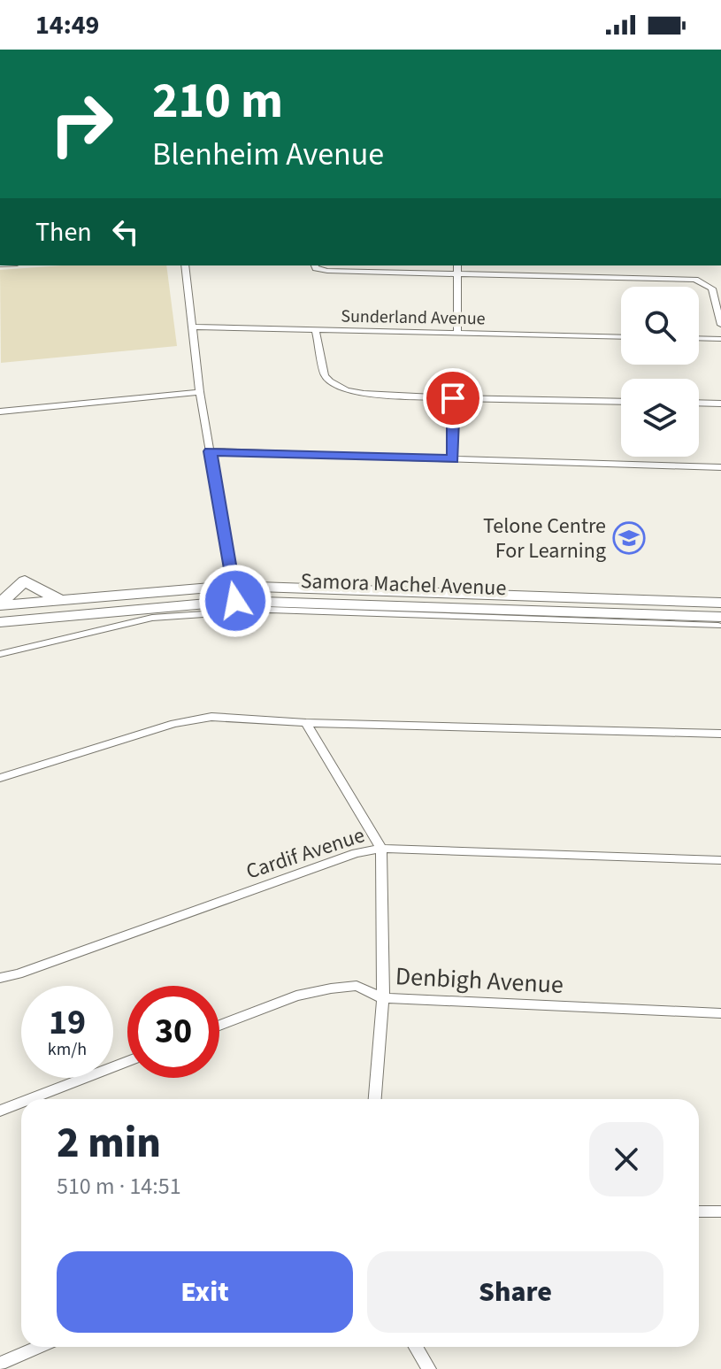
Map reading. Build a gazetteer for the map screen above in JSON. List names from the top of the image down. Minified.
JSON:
{"streets":{"highway":["Samora Machel Avenue"],"street":["Sunderland Avenue","Cardif Avenue","Denbigh Avenue"]},"places":{"school or university":["Telone Centre For Learning"]},"page":{"status":"14:49","turn":["210 m","Blenheim Avenue"],"then":"Then","speed":"19 km/h","limit":"30","heading":["2 min","510 m · 14:51"],"buttons":["Exit","Share"]}}
